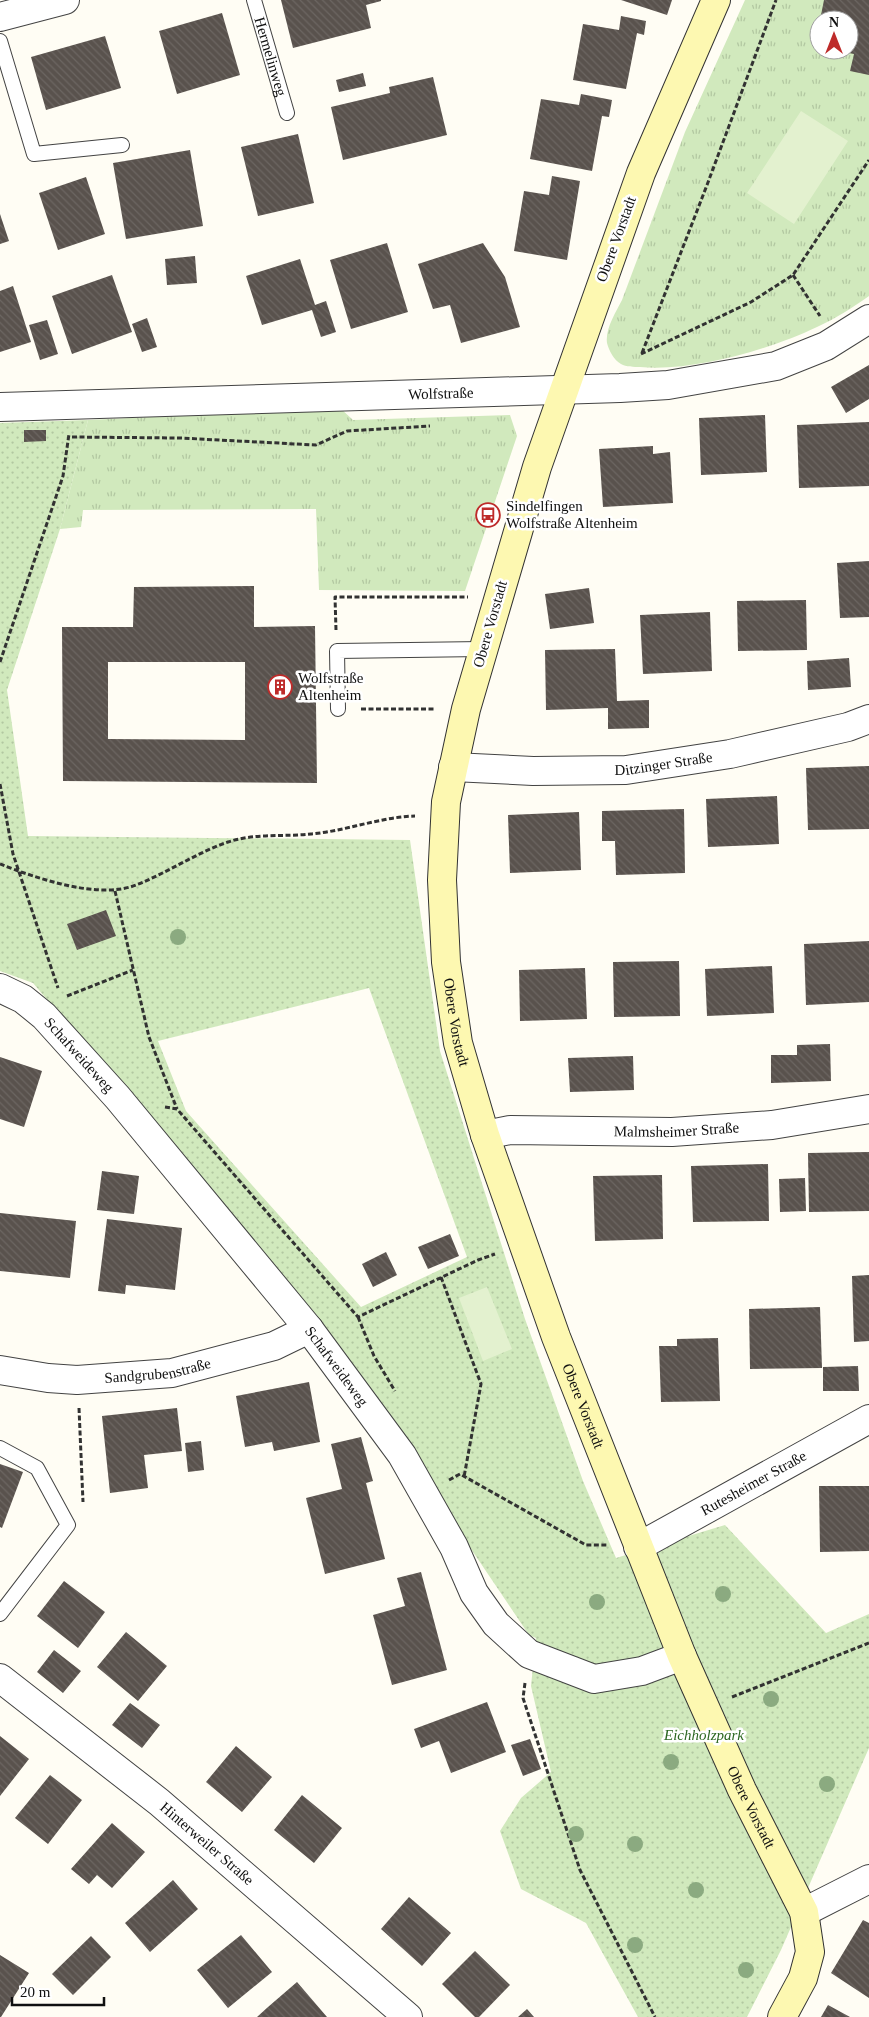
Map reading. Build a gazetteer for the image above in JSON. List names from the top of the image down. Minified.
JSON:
{"streets":{"main road":["Obere Vorstadt"],"street":["Wolfstraße","Ditzinger Straße","Schafweideweg","Malmsheimer Straße","Sandgrubenstraße","Rutesheimer Straße","Hinterweiler Straße"],"lane":["Hermelinweg"]},"crossings":[["Obere Vorstadt","Wolfstraße"],["Obere Vorstadt","Ditzinger Straße"],["Obere Vorstadt","Schafweideweg"],["Obere Vorstadt","Malmsheimer Straße"],["Obere Vorstadt","Rutesheimer Straße"],["Schafweideweg","Sandgrubenstraße"]],"parks":["Eichholzpark"],"places":{"bus stop":["Sindelfingen Wolfstraße Altenheim"],"building":["Wolfstraße Altenheim"]},"scale_bar":"20 m","north":"top"}
